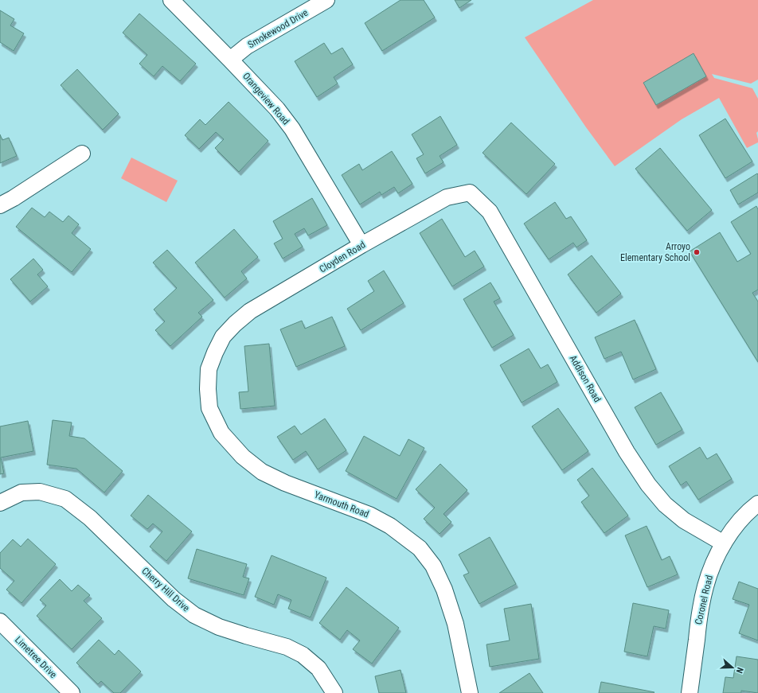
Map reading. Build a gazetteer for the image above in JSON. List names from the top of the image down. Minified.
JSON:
{"streets":{"street":["Smokewood Drive","Orangeview Road","Cloyden Road","Addison Road","Yarmouth Road","Cherry Hill Drive","Coronel Road","Limetree Drive"]},"crossings":[["Smokewood Drive","Orangeview Road"],["Orangeview Road","Cloyden Road"],["Cloyden Road","Addison Road"],["Cloyden Road","Yarmouth Road"],["Addison Road","Coronel Road"]],"places":["Arroyo Elementary School"],"north":"right"}
